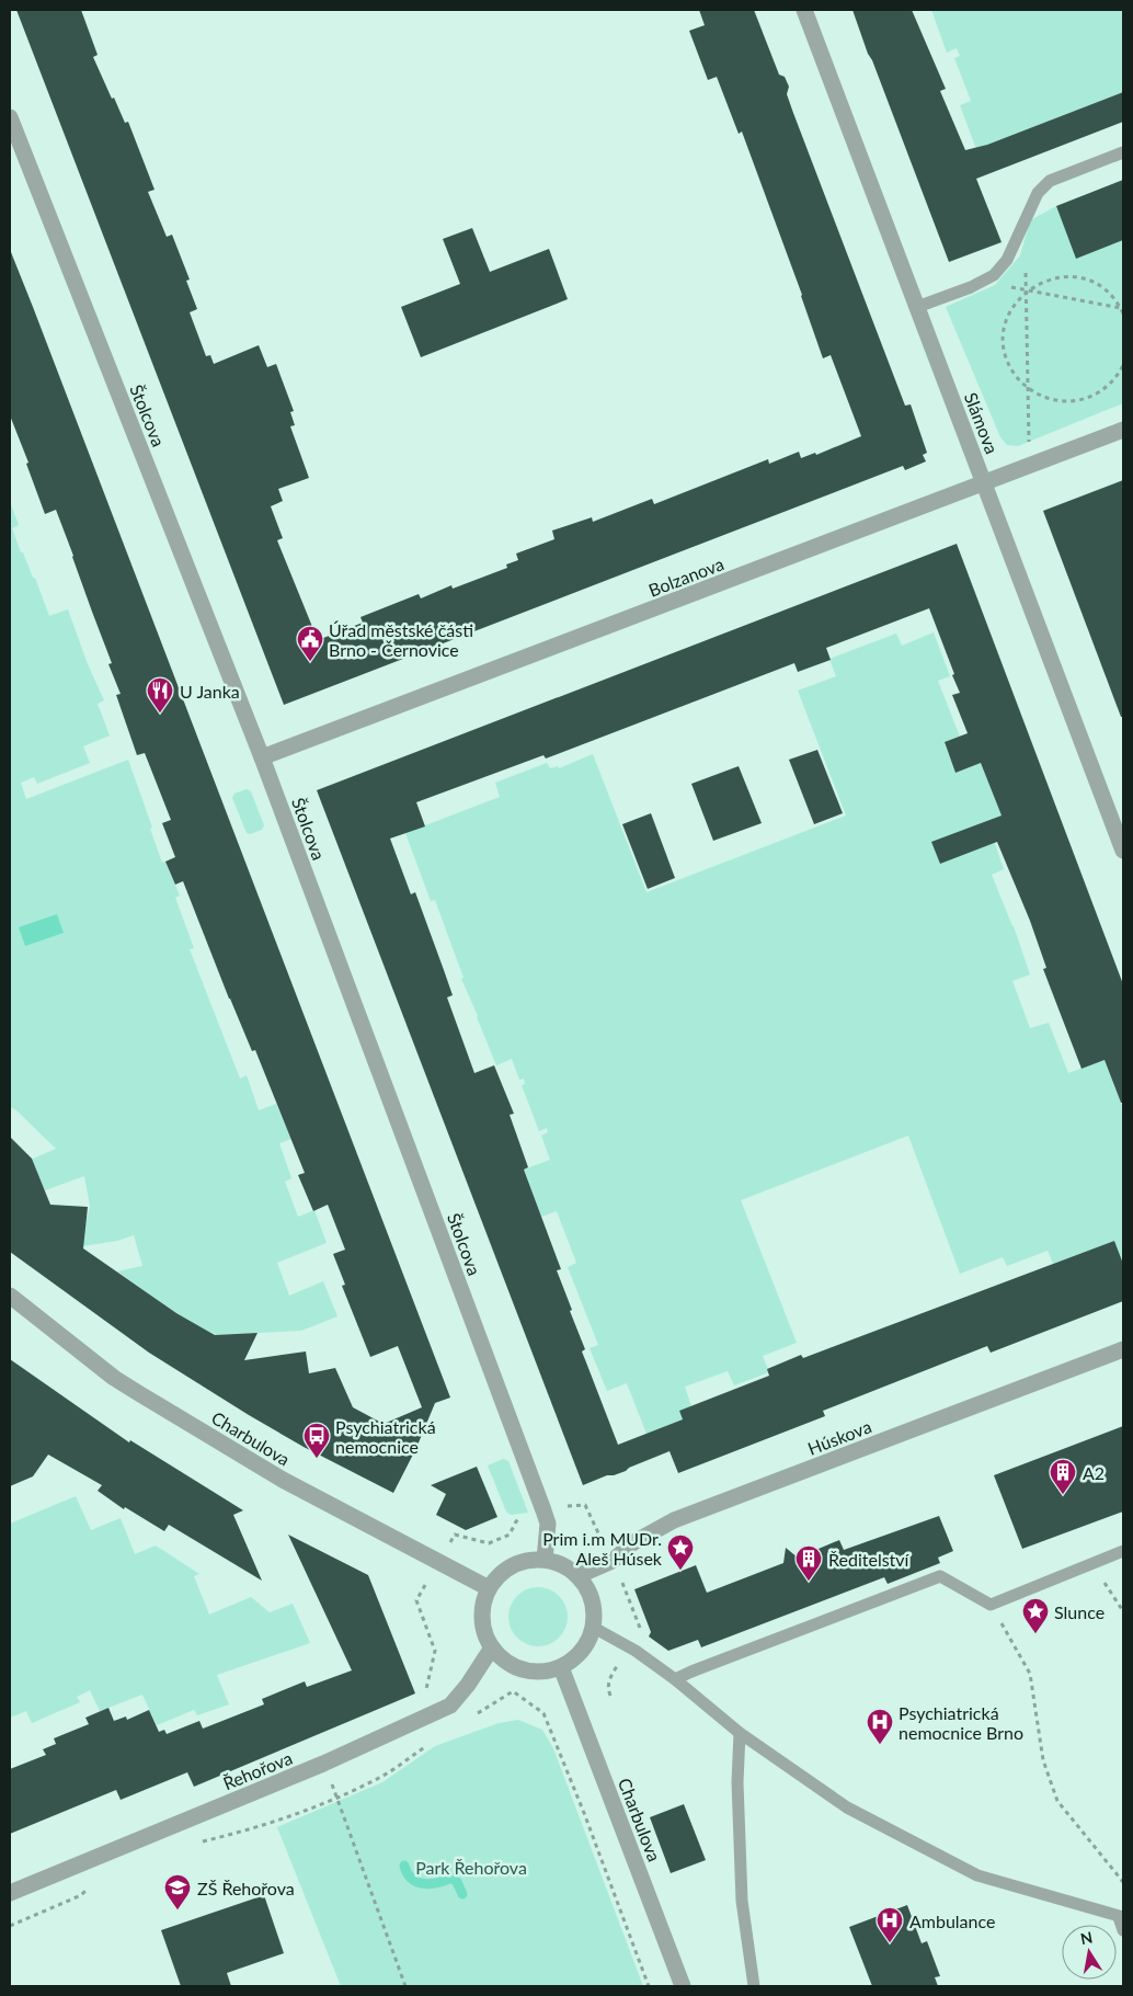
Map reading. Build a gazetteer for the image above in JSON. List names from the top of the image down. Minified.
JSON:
{"streets":{"street":["Štolcova","Slámova","Bolzanova","Húskova","Charbulova","Řehořova"]},"crossings":[["Štolcova","Bolzanova"],["Štolcova","Húskova"],["Štolcova","Charbulova"],["Štolcova","Řehořova"],["Slámova","Bolzanova"],["Húskova","Charbulova"],["Húskova","Řehořova"],["Charbulova","Řehořova"]],"parks":["Park Řehořova"],"places":{"public building":["Úřad městské části Brno - Černovice"],"restaurant":["U Janka"],"bus stop":["Psychiatrická nemocnice"],"building":["A2","Ředitelství"],"place":["Prim i.m MUDr. Aleš Húsek","Slunce"],"hospital":["Psychiatrická nemocnice Brno","Ambulance"],"school or university":["ZŠ Řehořova"]},"north":"top"}
